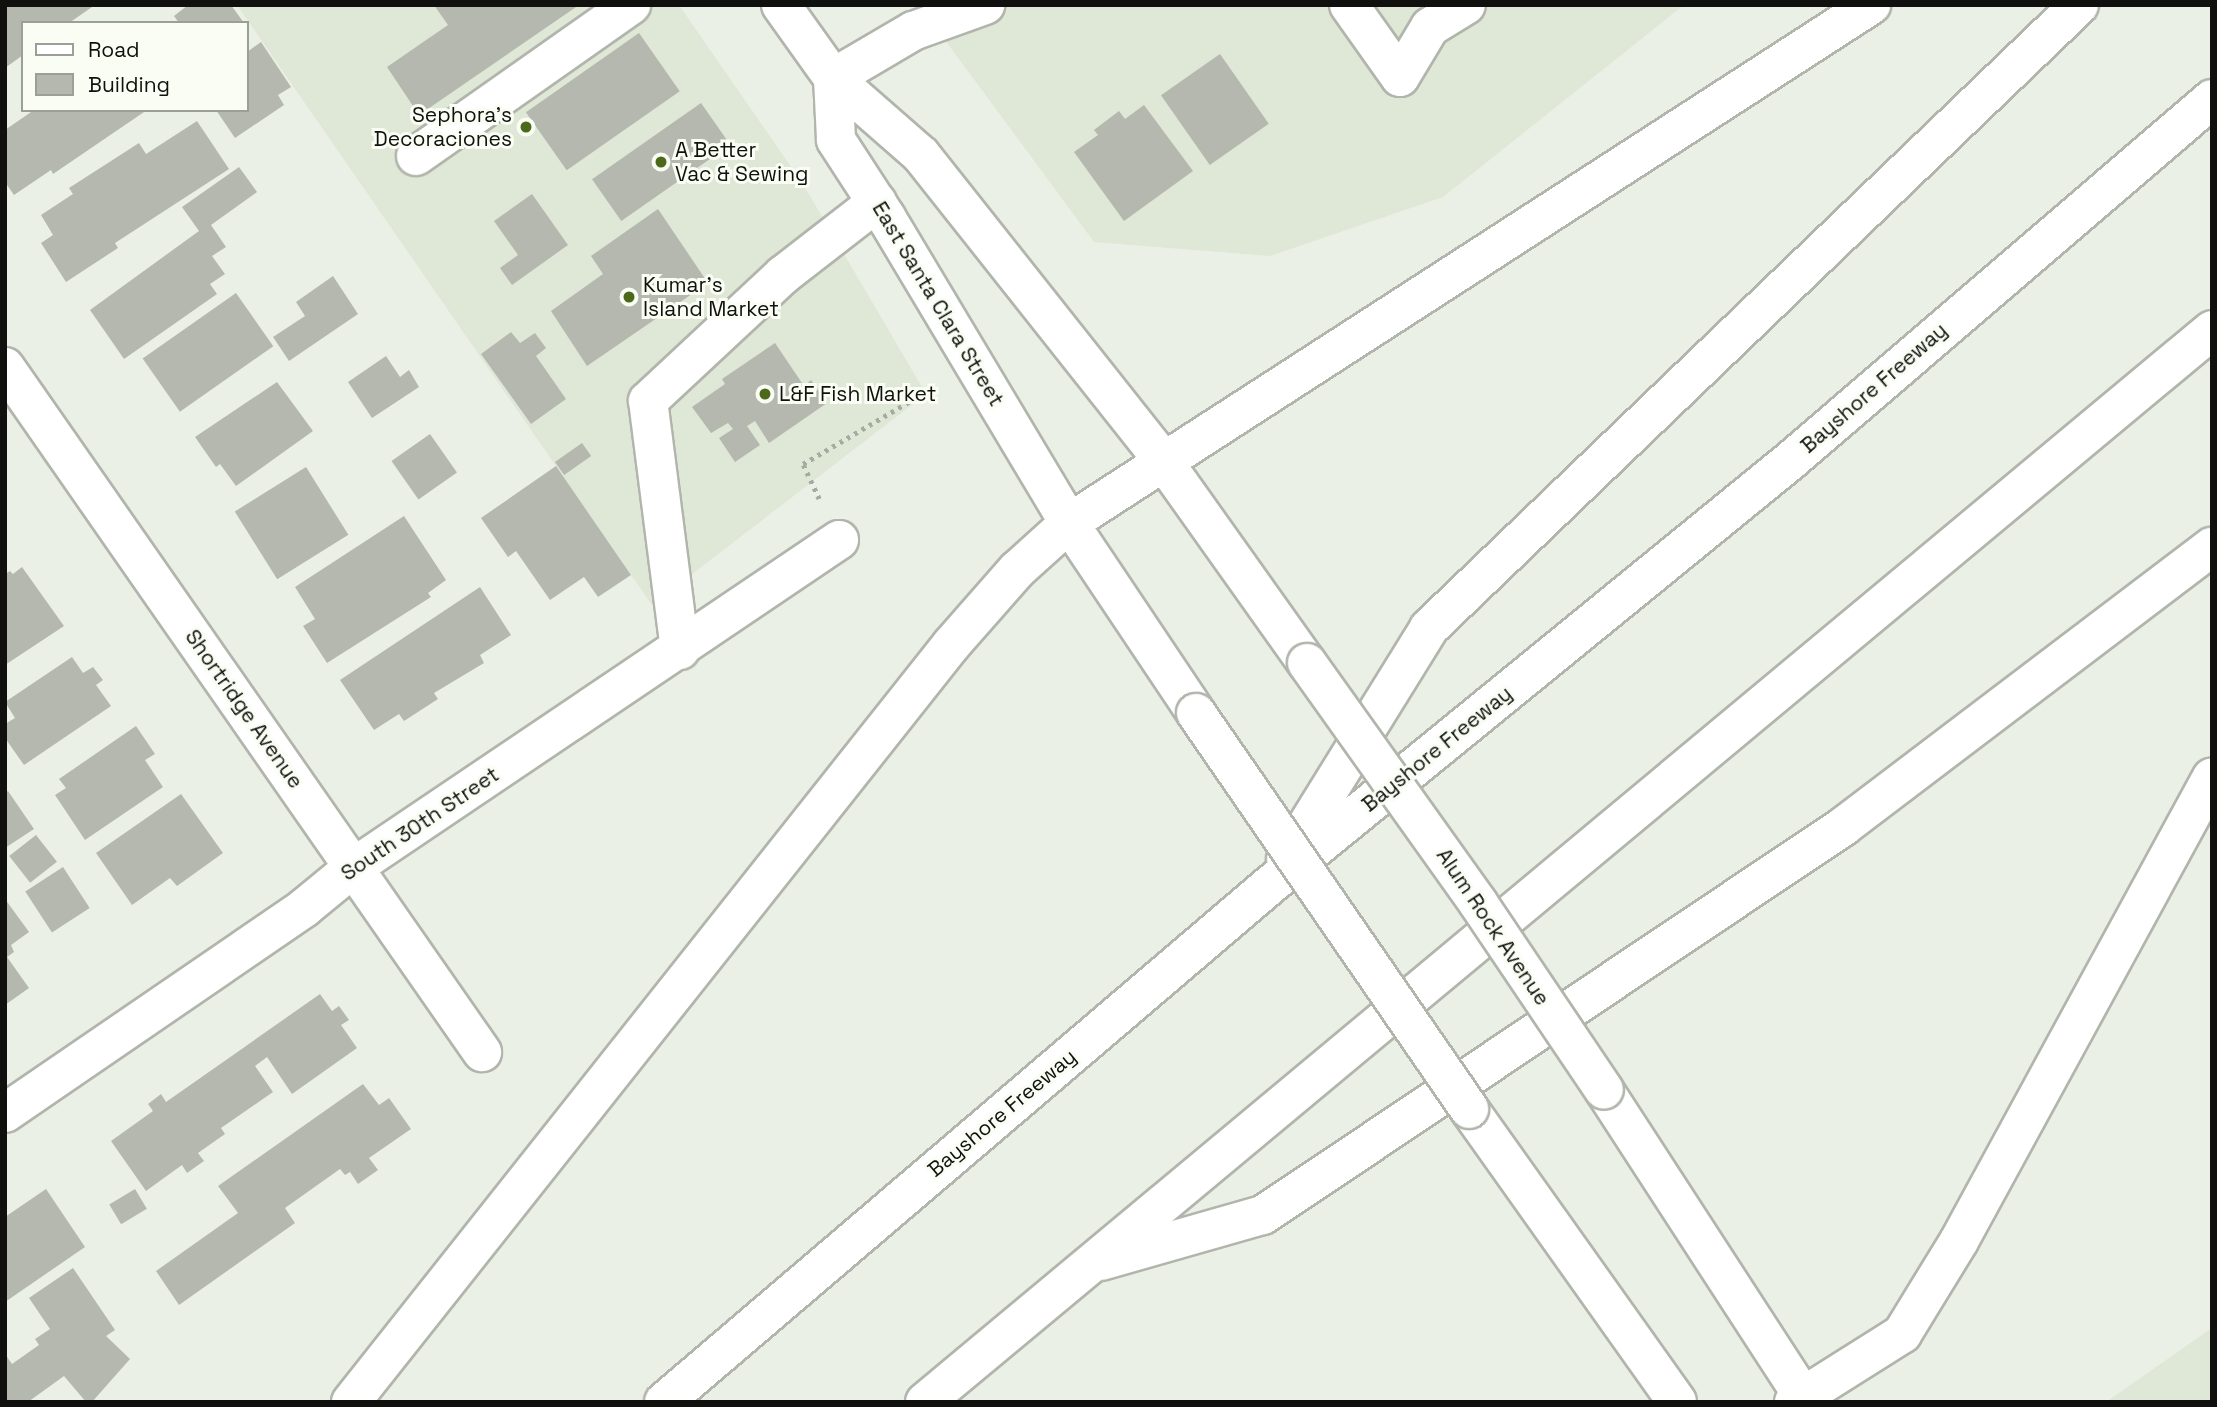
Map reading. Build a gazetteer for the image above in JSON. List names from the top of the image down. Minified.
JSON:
{"streets":{"main road":["East Santa Clara Street","Bayshore Freeway","Shortridge Avenue","South 30th Street","Alum Rock Avenue"]},"crossings":[["Shortridge Avenue","South 30th Street"]],"places":["Sephora's Decoraciones","A Better Vac & Sewing","Kumar's Island Market","L&F Fish Market"],"legend":["Road","Building"]}
